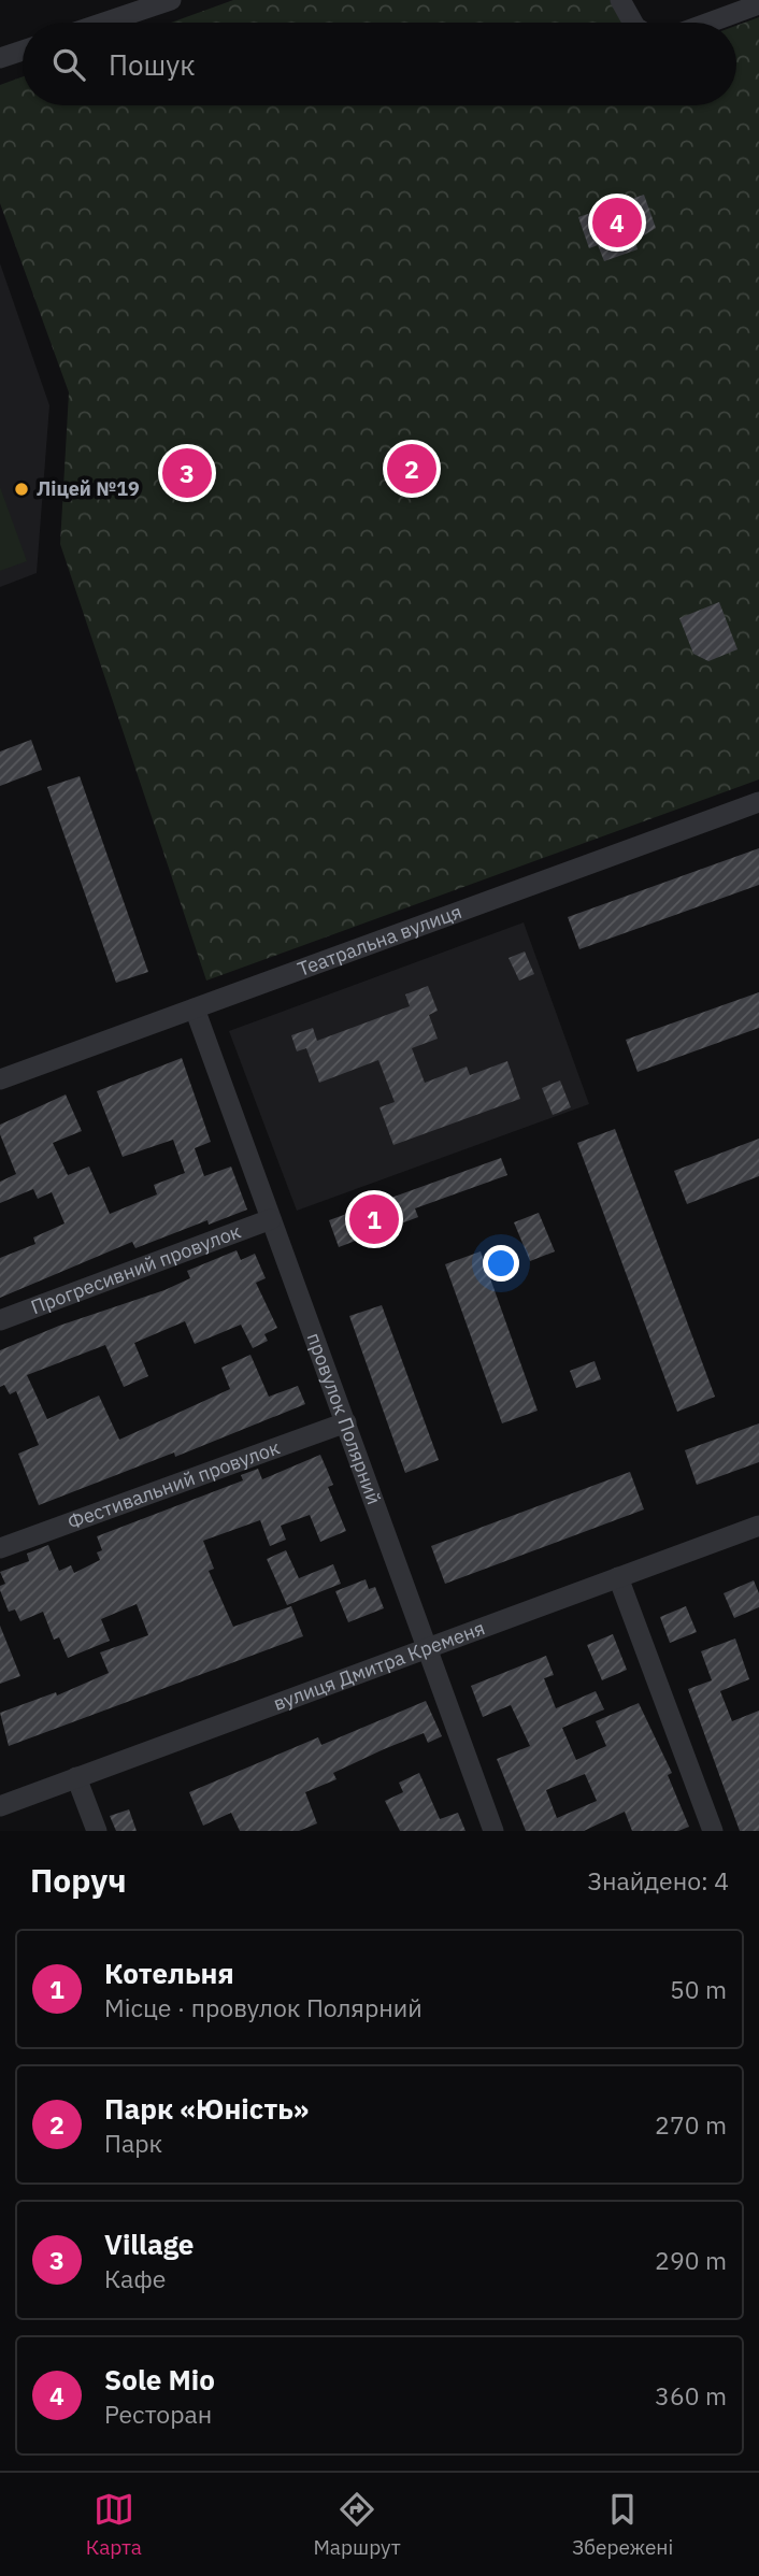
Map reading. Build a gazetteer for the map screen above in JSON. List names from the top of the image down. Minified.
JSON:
{"streets":{"street":["Театральна вулиця","Прогресивний провулок","провулок Полярний","Фестивальний провулок","вулиця Дмитра Кременя"]},"crossings":[["Театральна вулиця","провулок Полярний"],["Прогресивний провулок","провулок Полярний"],["провулок Полярний","Фестивальний провулок"],["провулок Полярний","вулиця Дмитра Кременя"]],"places":["Ліцей №19"],"page":{"search":"Пошук","pins":["4","2","3","1"],"heading":["Поруч","Знайдено: 4"],"list":[{"mark":"1","name":"Котельня","note":"Місце · провулок Полярний","value":"50 m"},{"mark":"2","name":"Парк «Юність»","note":"Парк","value":"270 m"},{"mark":"3","name":"Village","note":"Кафе","value":"290 m"},{"mark":"4","name":"Sole Mio","note":"Ресторан","value":"360 m"}],"nav":["Карта","Маршрут","Збережені"]}}
